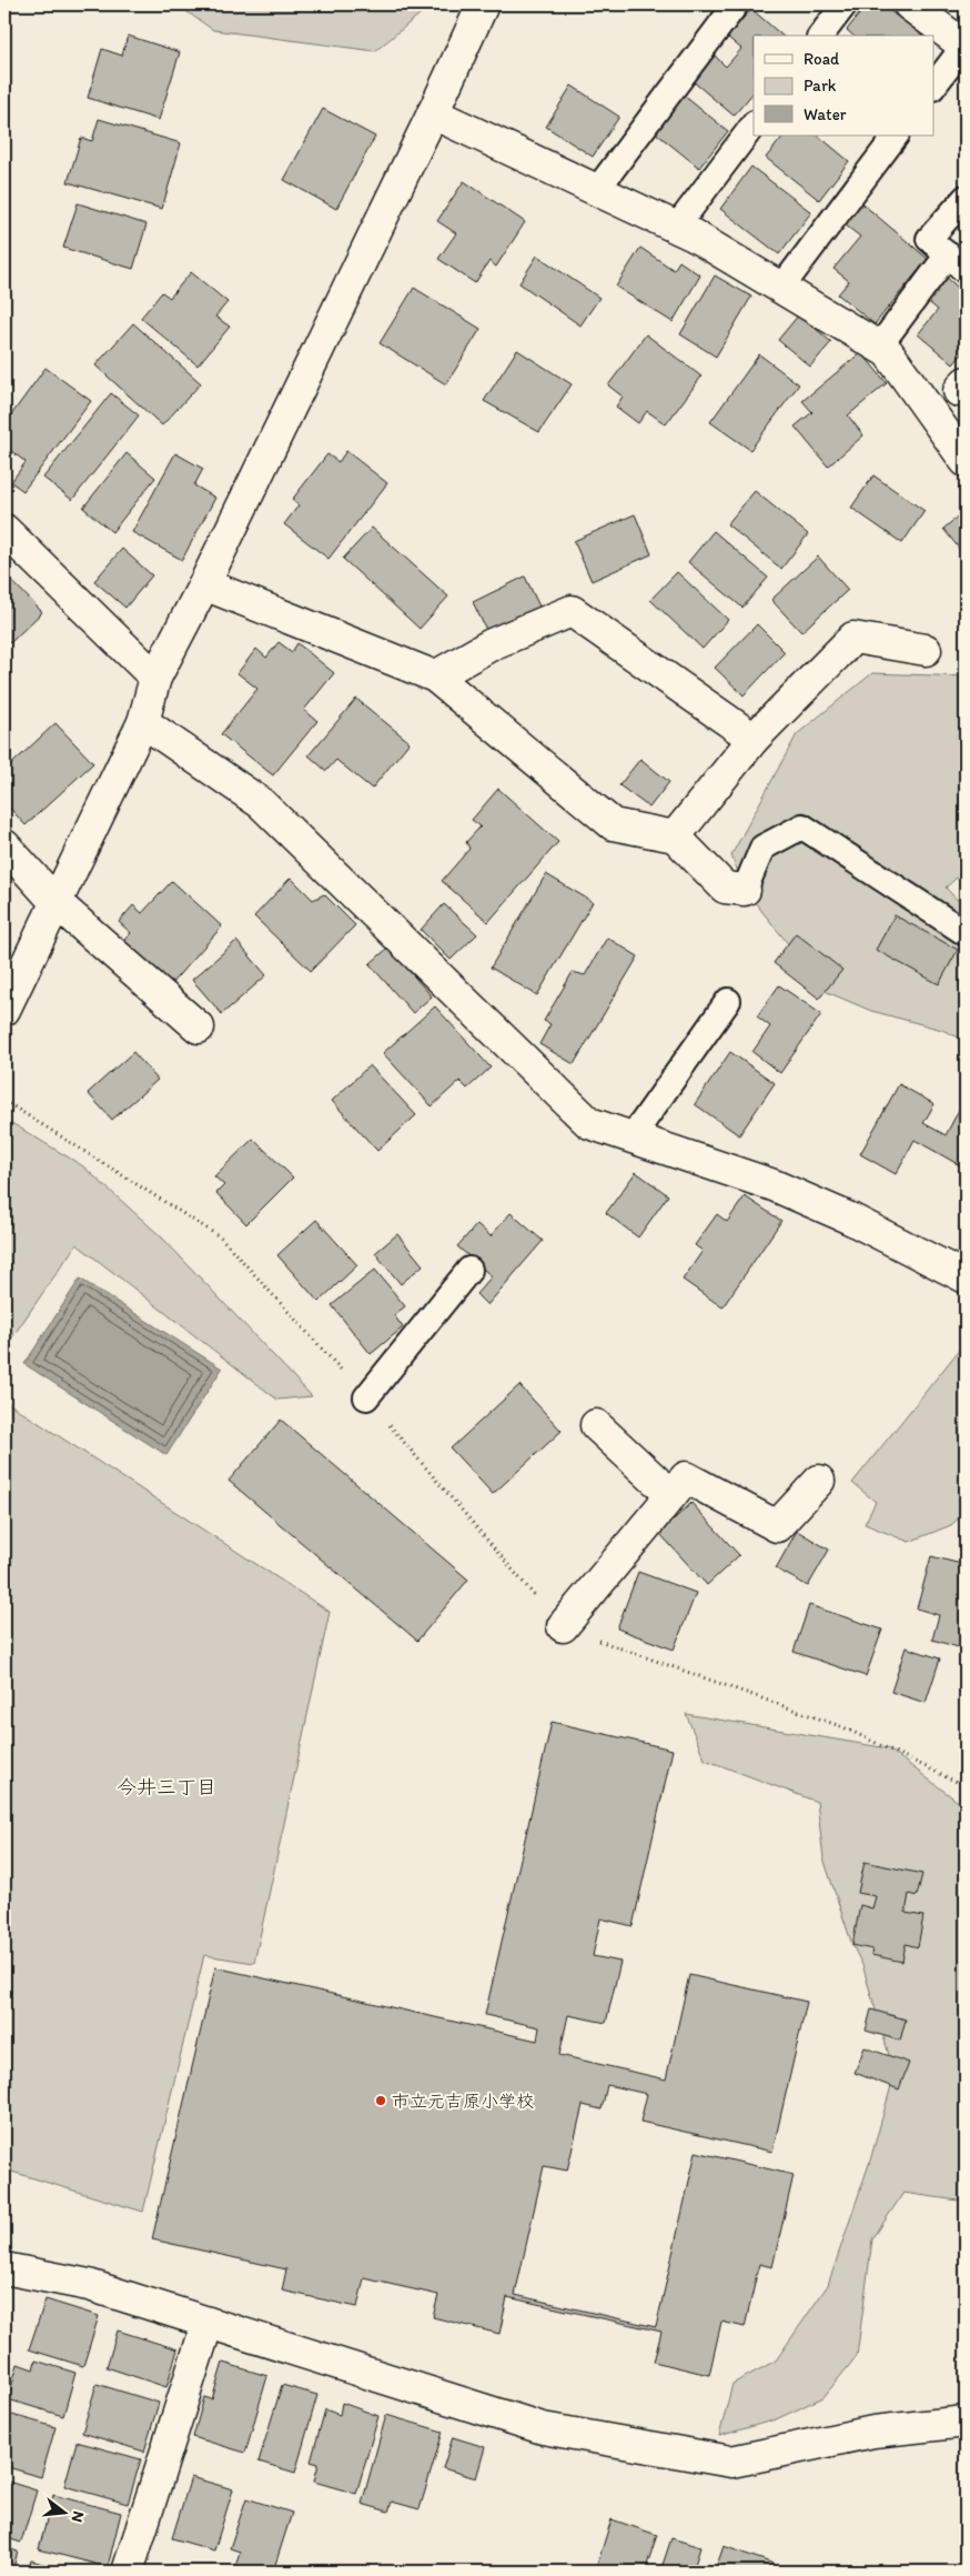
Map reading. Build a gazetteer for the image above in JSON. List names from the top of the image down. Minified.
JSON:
{"districts":["今井三丁目"],"places":["市立元吉原小学校"],"legend":["Road","Park","Water"],"north":"right"}
